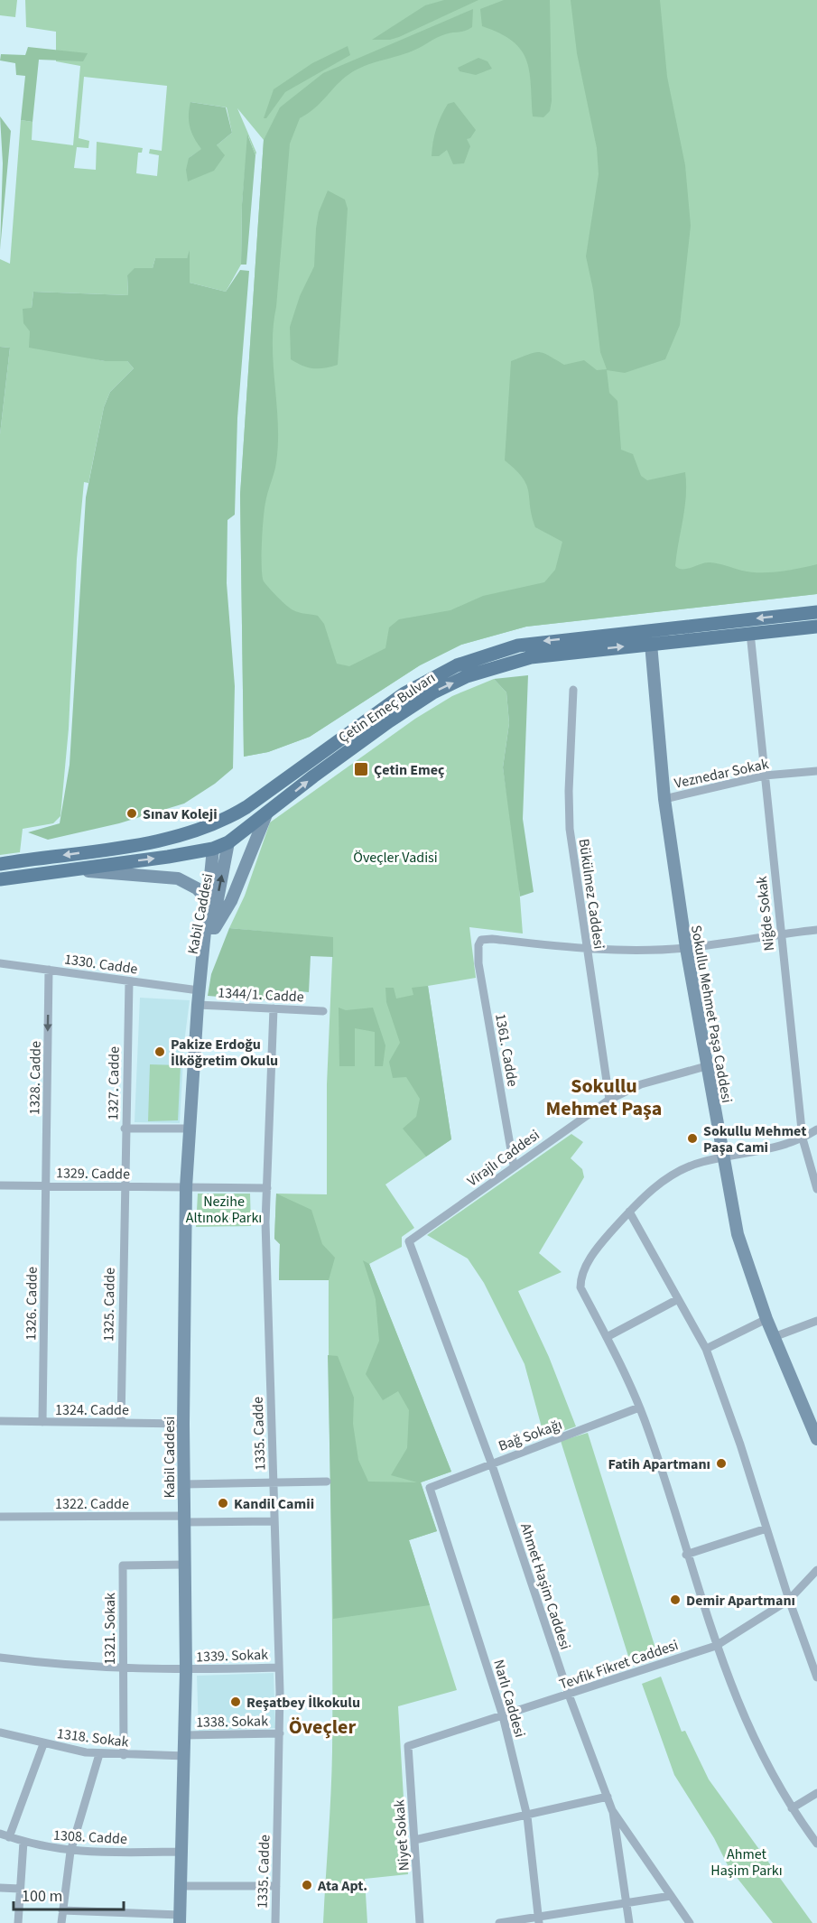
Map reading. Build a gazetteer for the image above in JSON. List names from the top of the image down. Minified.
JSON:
{"streets":{"main road":["Çetin Emeç Bulvarı","Kabil Caddesi","Sokullu Mehmet Paşa Caddesi"],"street":["Veznedar Sokak","Bükülmez Caddesi","Niğde Sokak","1330. Cadde","1344/1. Cadde","1361. Cadde","1328. Cadde","1327. Cadde","Virajlı Caddesi","1329. Cadde","1326. Cadde","1325. Cadde","1324. Cadde","1335. Cadde","Bağ Sokağı","1322. Cadde","Ahmet Haşim Caddesi","1321. Sokak","1339. Sokak","Tevfik Fikret Caddesi","Narlı Caddesi","1338. Sokak","1318. Sokak","Niyet Sokak","1308. Cadde"]},"crossings":[["Çetin Emeç Bulvarı","Kabil Caddesi"],["Çetin Emeç Bulvarı","Niğde Sokak"],["Çetin Emeç Bulvarı","Sokullu Mehmet Paşa Caddesi"],["Veznedar Sokak","Niğde Sokak"],["Veznedar Sokak","Sokullu Mehmet Paşa Caddesi"],["Bükülmez Caddesi","1361. Cadde"],["Bükülmez Caddesi","Virajlı Caddesi"],["Kabil Caddesi","1330. Cadde"],["Kabil Caddesi","1344/1. Cadde"],["Kabil Caddesi","1329. Cadde"],["Kabil Caddesi","1324. Cadde"],["Kabil Caddesi","1322. Cadde"],["Kabil Caddesi","1321. Sokak"],["Kabil Caddesi","1339. Sokak"],["Kabil Caddesi","1338. Sokak"],["Kabil Caddesi","1318. Sokak"],["Kabil Caddesi","1308. Cadde"],["1330. Cadde","1328. Cadde"],["1330. Cadde","1327. Cadde"],["1344/1. Cadde","1335. Cadde"],["Sokullu Mehmet Paşa Caddesi","Virajlı Caddesi"],["1361. Cadde","Virajlı Caddesi"],["1328. Cadde","1329. Cadde"],["1328. Cadde","1326. Cadde"],["1327. Cadde","1329. Cadde"],["1327. Cadde","1325. Cadde"],["Virajlı Caddesi","Ahmet Haşim Caddesi"],["1329. Cadde","1326. Cadde"],["1329. Cadde","1325. Cadde"],["1329. Cadde","1335. Cadde"],["1326. Cadde","1324. Cadde"],["1325. Cadde","1324. Cadde"],["1335. Cadde","1322. Cadde"],["1335. Cadde","1339. Sokak"],["1335. Cadde","1338. Sokak"],["Bağ Sokağı","Ahmet Haşim Caddesi"],["Bağ Sokağı","Narlı Caddesi"],["Ahmet Haşim Caddesi","Tevfik Fikret Caddesi"],["1321. Sokak","1339. Sokak"],["1321. Sokak","1318. Sokak"],["Tevfik Fikret Caddesi","Narlı Caddesi"],["Tevfik Fikret Caddesi","Niyet Sokak"]],"one_way":["1328. Cadde"],"districts":["Sokullu Mehmet Paşa","Öveçler"],"parks":["Öveçler Vadisi","Nezihe Altınok Parkı","Ahmet Haşim Parkı"],"places":{"transit":["Çetin Emeç"],"other":["Sınav Koleji","Pakize Erdoğu İlköğretim Okulu","Sokullu Mehmet Paşa Cami","Fatih Apartmanı","Kandil Camii","Demir Apartmanı","Reşatbey İlkokulu","Ata Apt."]},"scale_bar":"100 m"}
